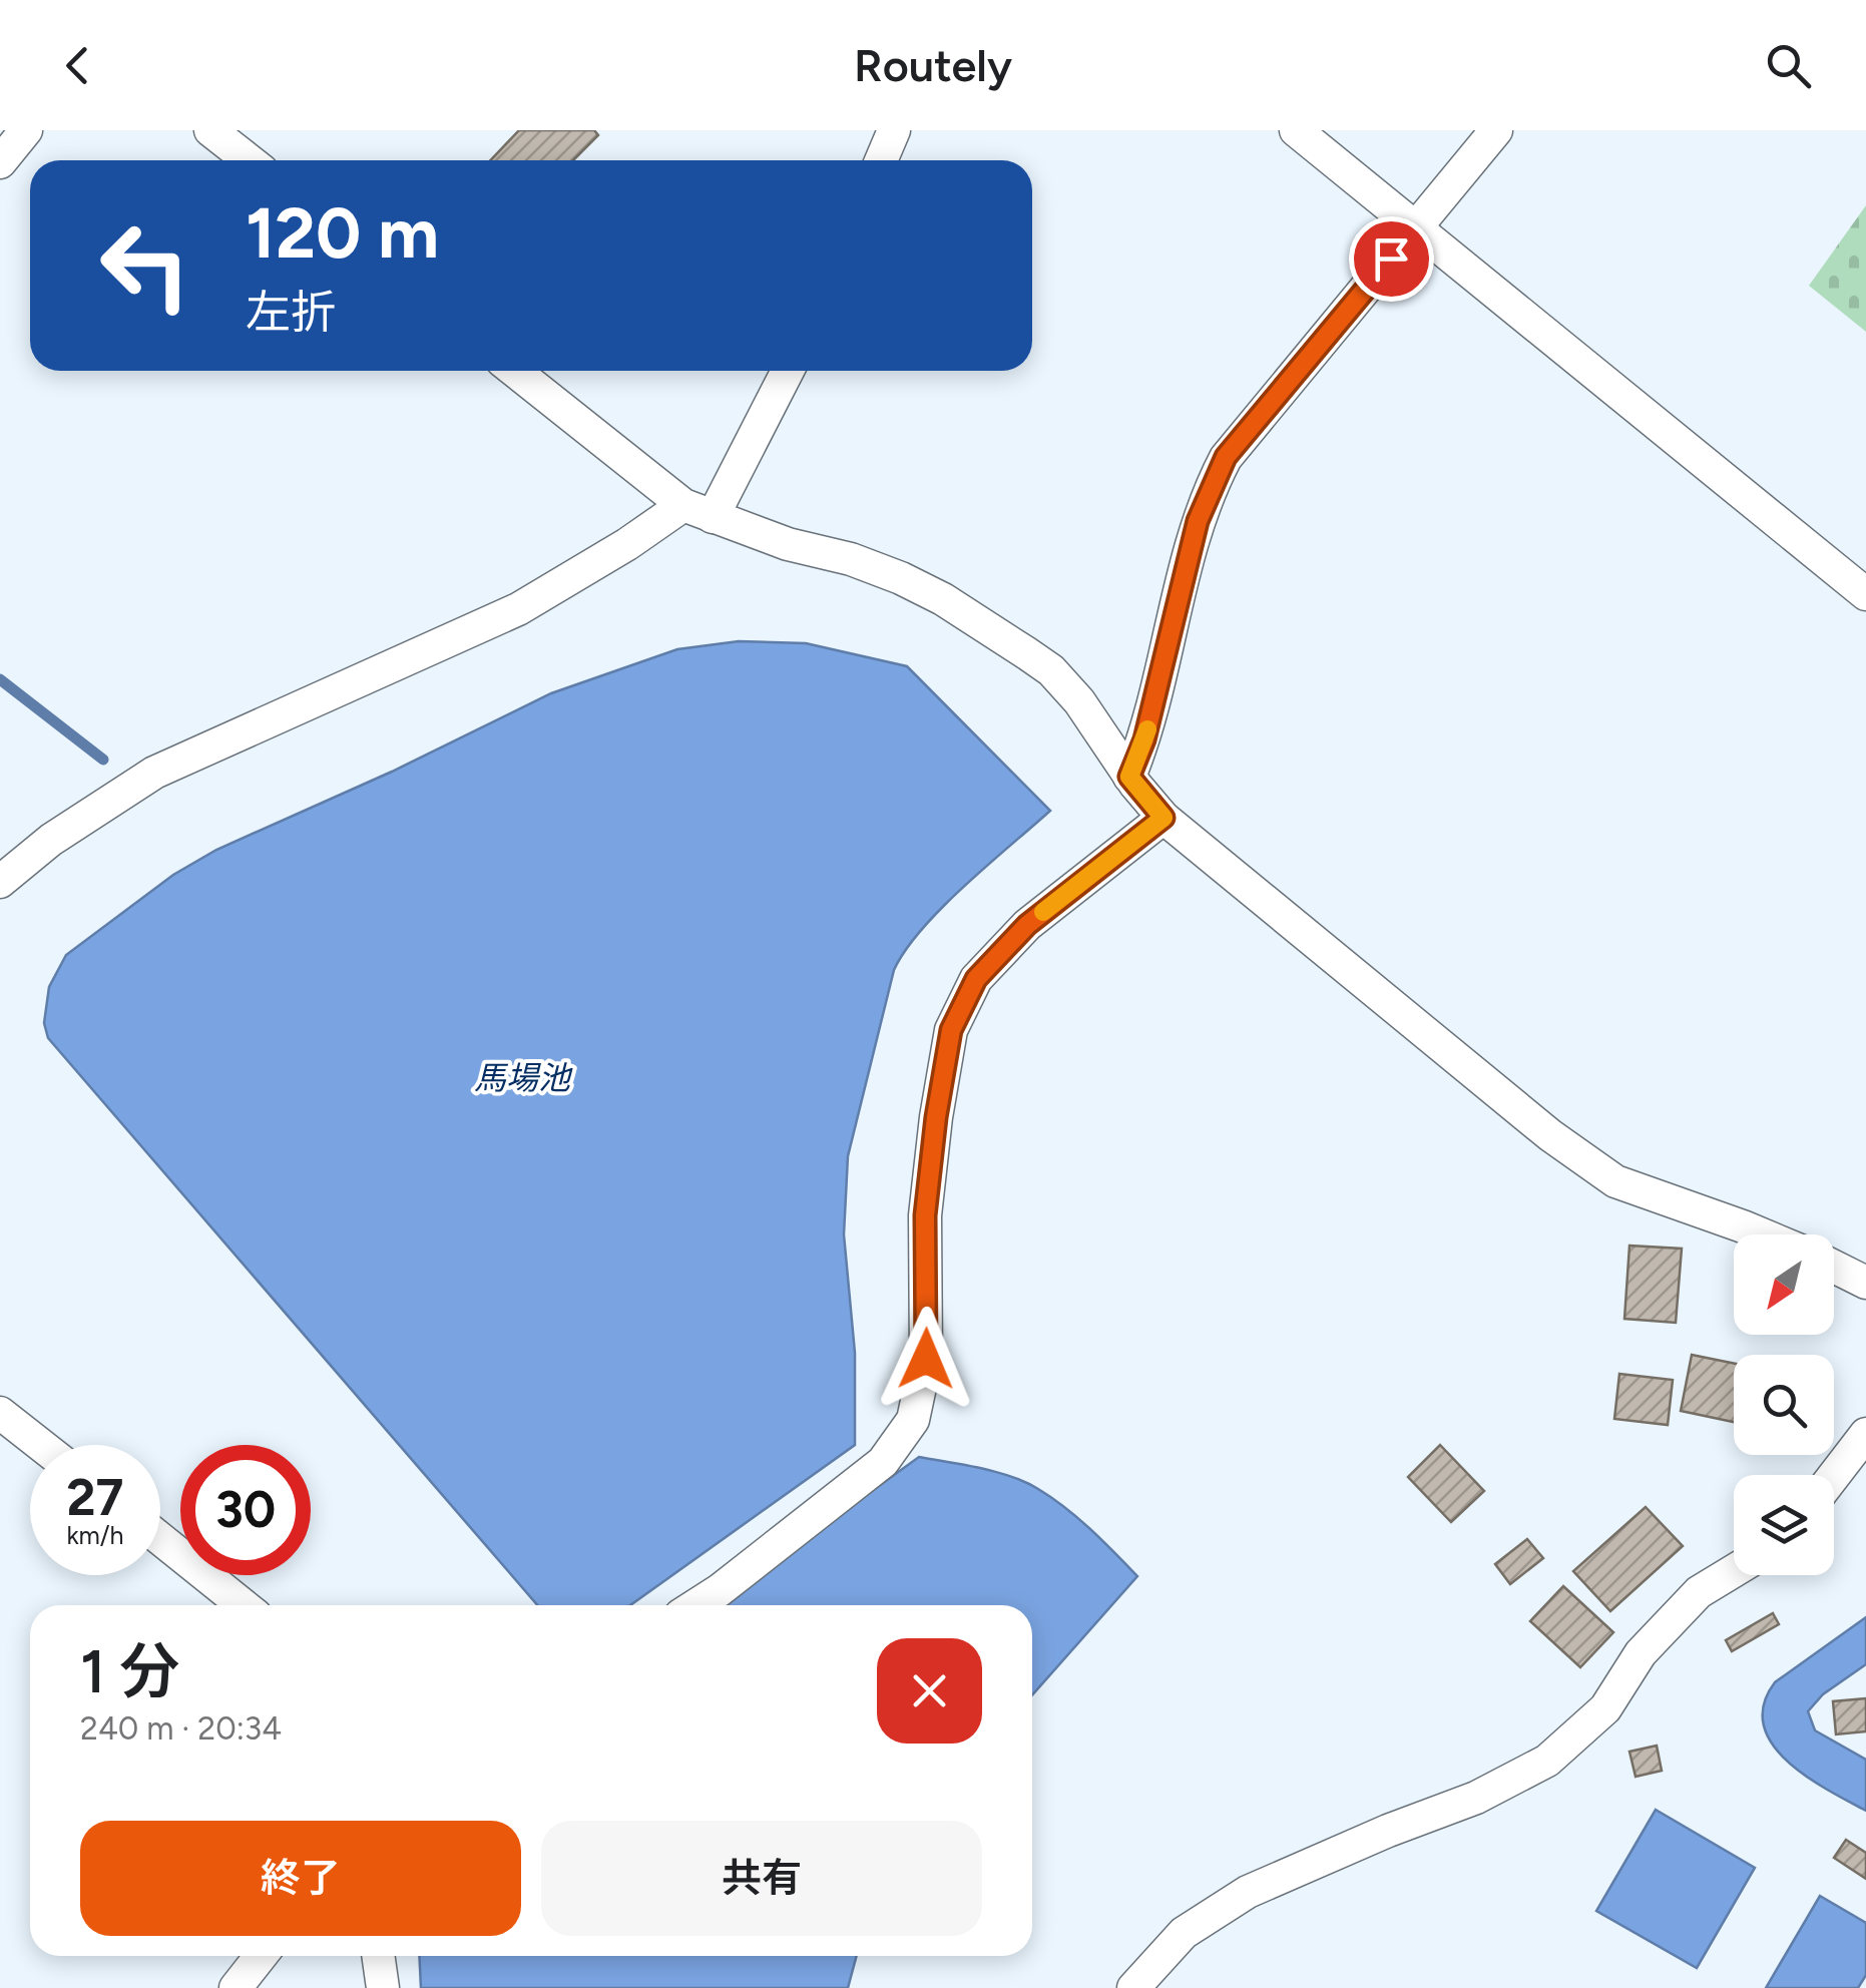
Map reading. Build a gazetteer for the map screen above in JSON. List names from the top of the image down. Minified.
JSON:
{"water":["馬場池"],"north":"bottom left","page":{"header":"Routely","turn":["120 m","左折"],"speed":"27 km/h","limit":"30","heading":["1 分","240 m · 20:34"],"buttons":["終了","共有"]}}
